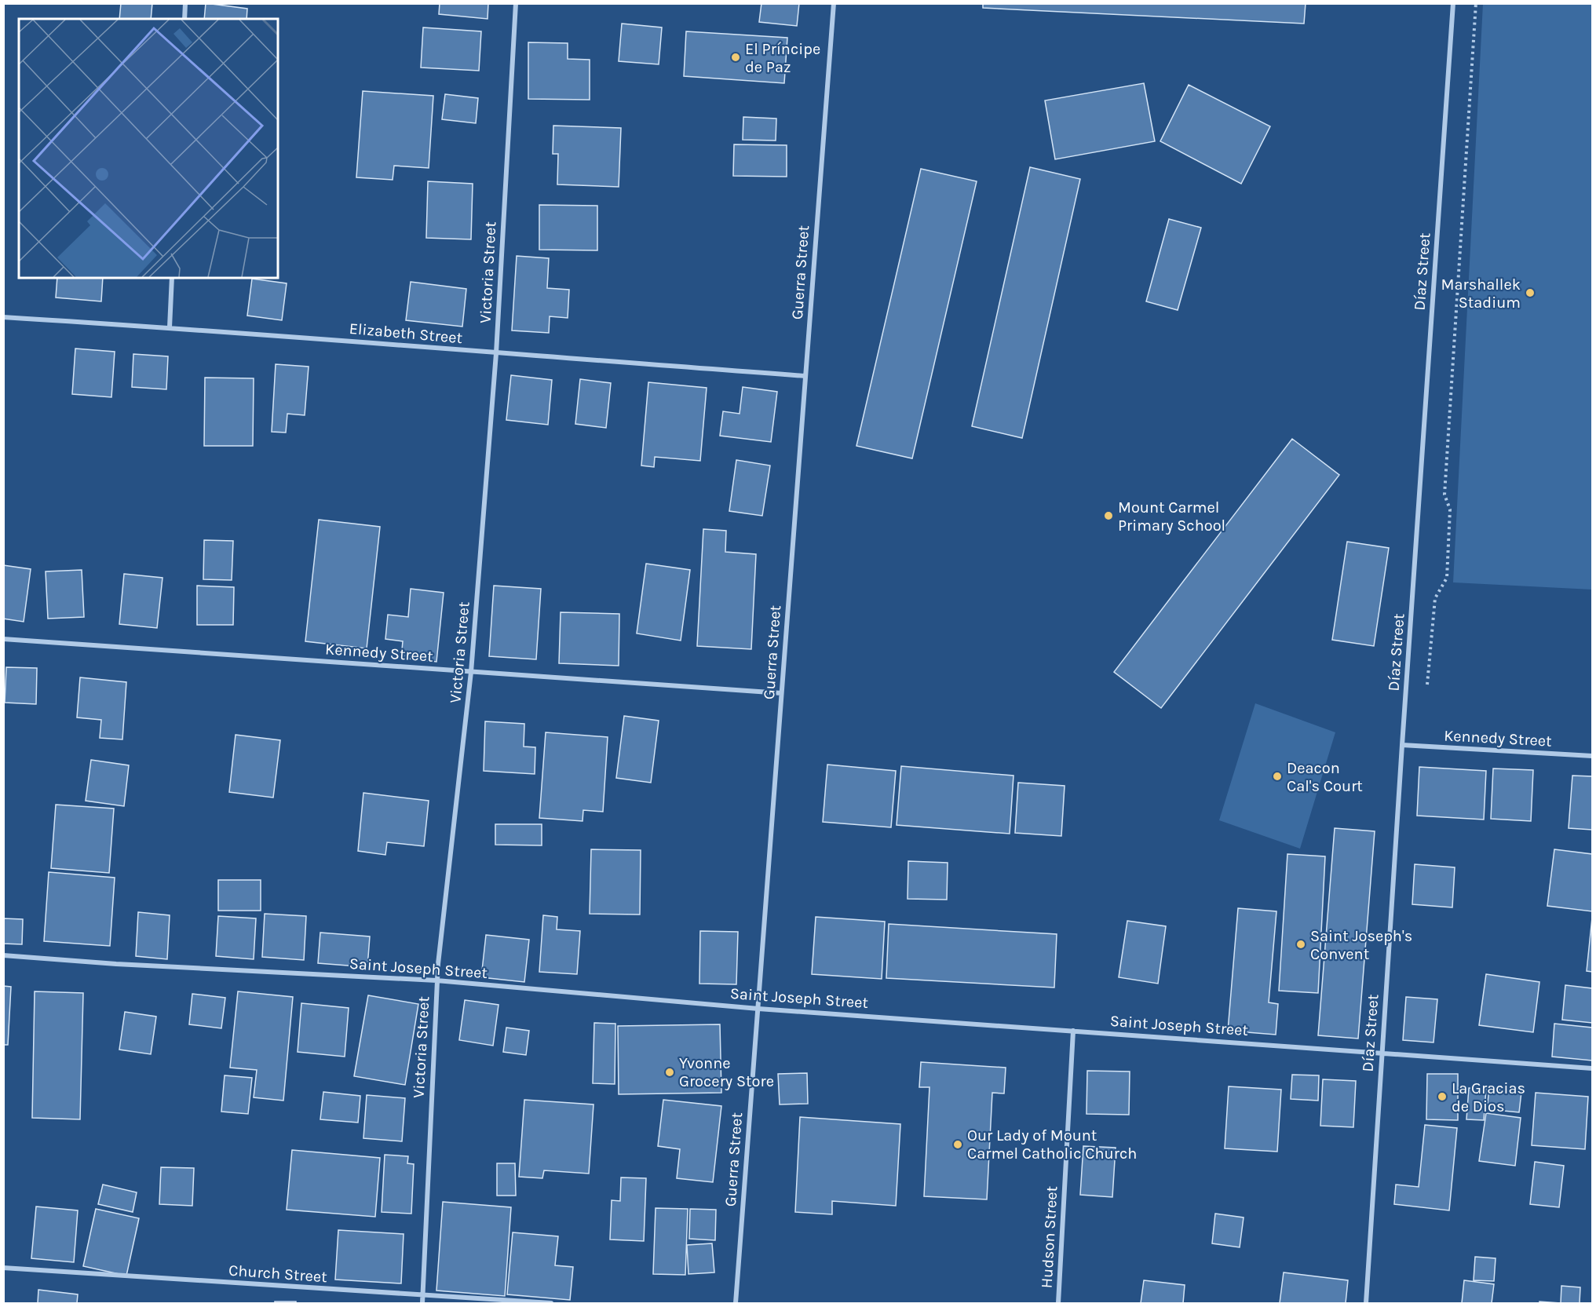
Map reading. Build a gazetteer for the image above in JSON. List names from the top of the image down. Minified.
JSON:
{"streets":{"street":["Díaz Street","Victoria Street","Guerra Street","Elizabeth Street","Kennedy Street","Saint Joseph Street","Hudson Street","Church Street"]},"crossings":[["Díaz Street","Kennedy Street"],["Díaz Street","Saint Joseph Street"],["Victoria Street","Elizabeth Street"],["Victoria Street","Kennedy Street"],["Victoria Street","Saint Joseph Street"],["Victoria Street","Church Street"],["Guerra Street","Elizabeth Street"],["Guerra Street","Kennedy Street"],["Guerra Street","Saint Joseph Street"],["Saint Joseph Street","Hudson Street"]],"places":["El Príncipe de Paz","Marshallek Stadium","Mount Carmel Primary School","Deacon Cal's Court","Saint Joseph's Convent","Yvonne Grocery Store","La Gracias de Dios","Our Lady of Mount Carmel Catholic Church"]}
